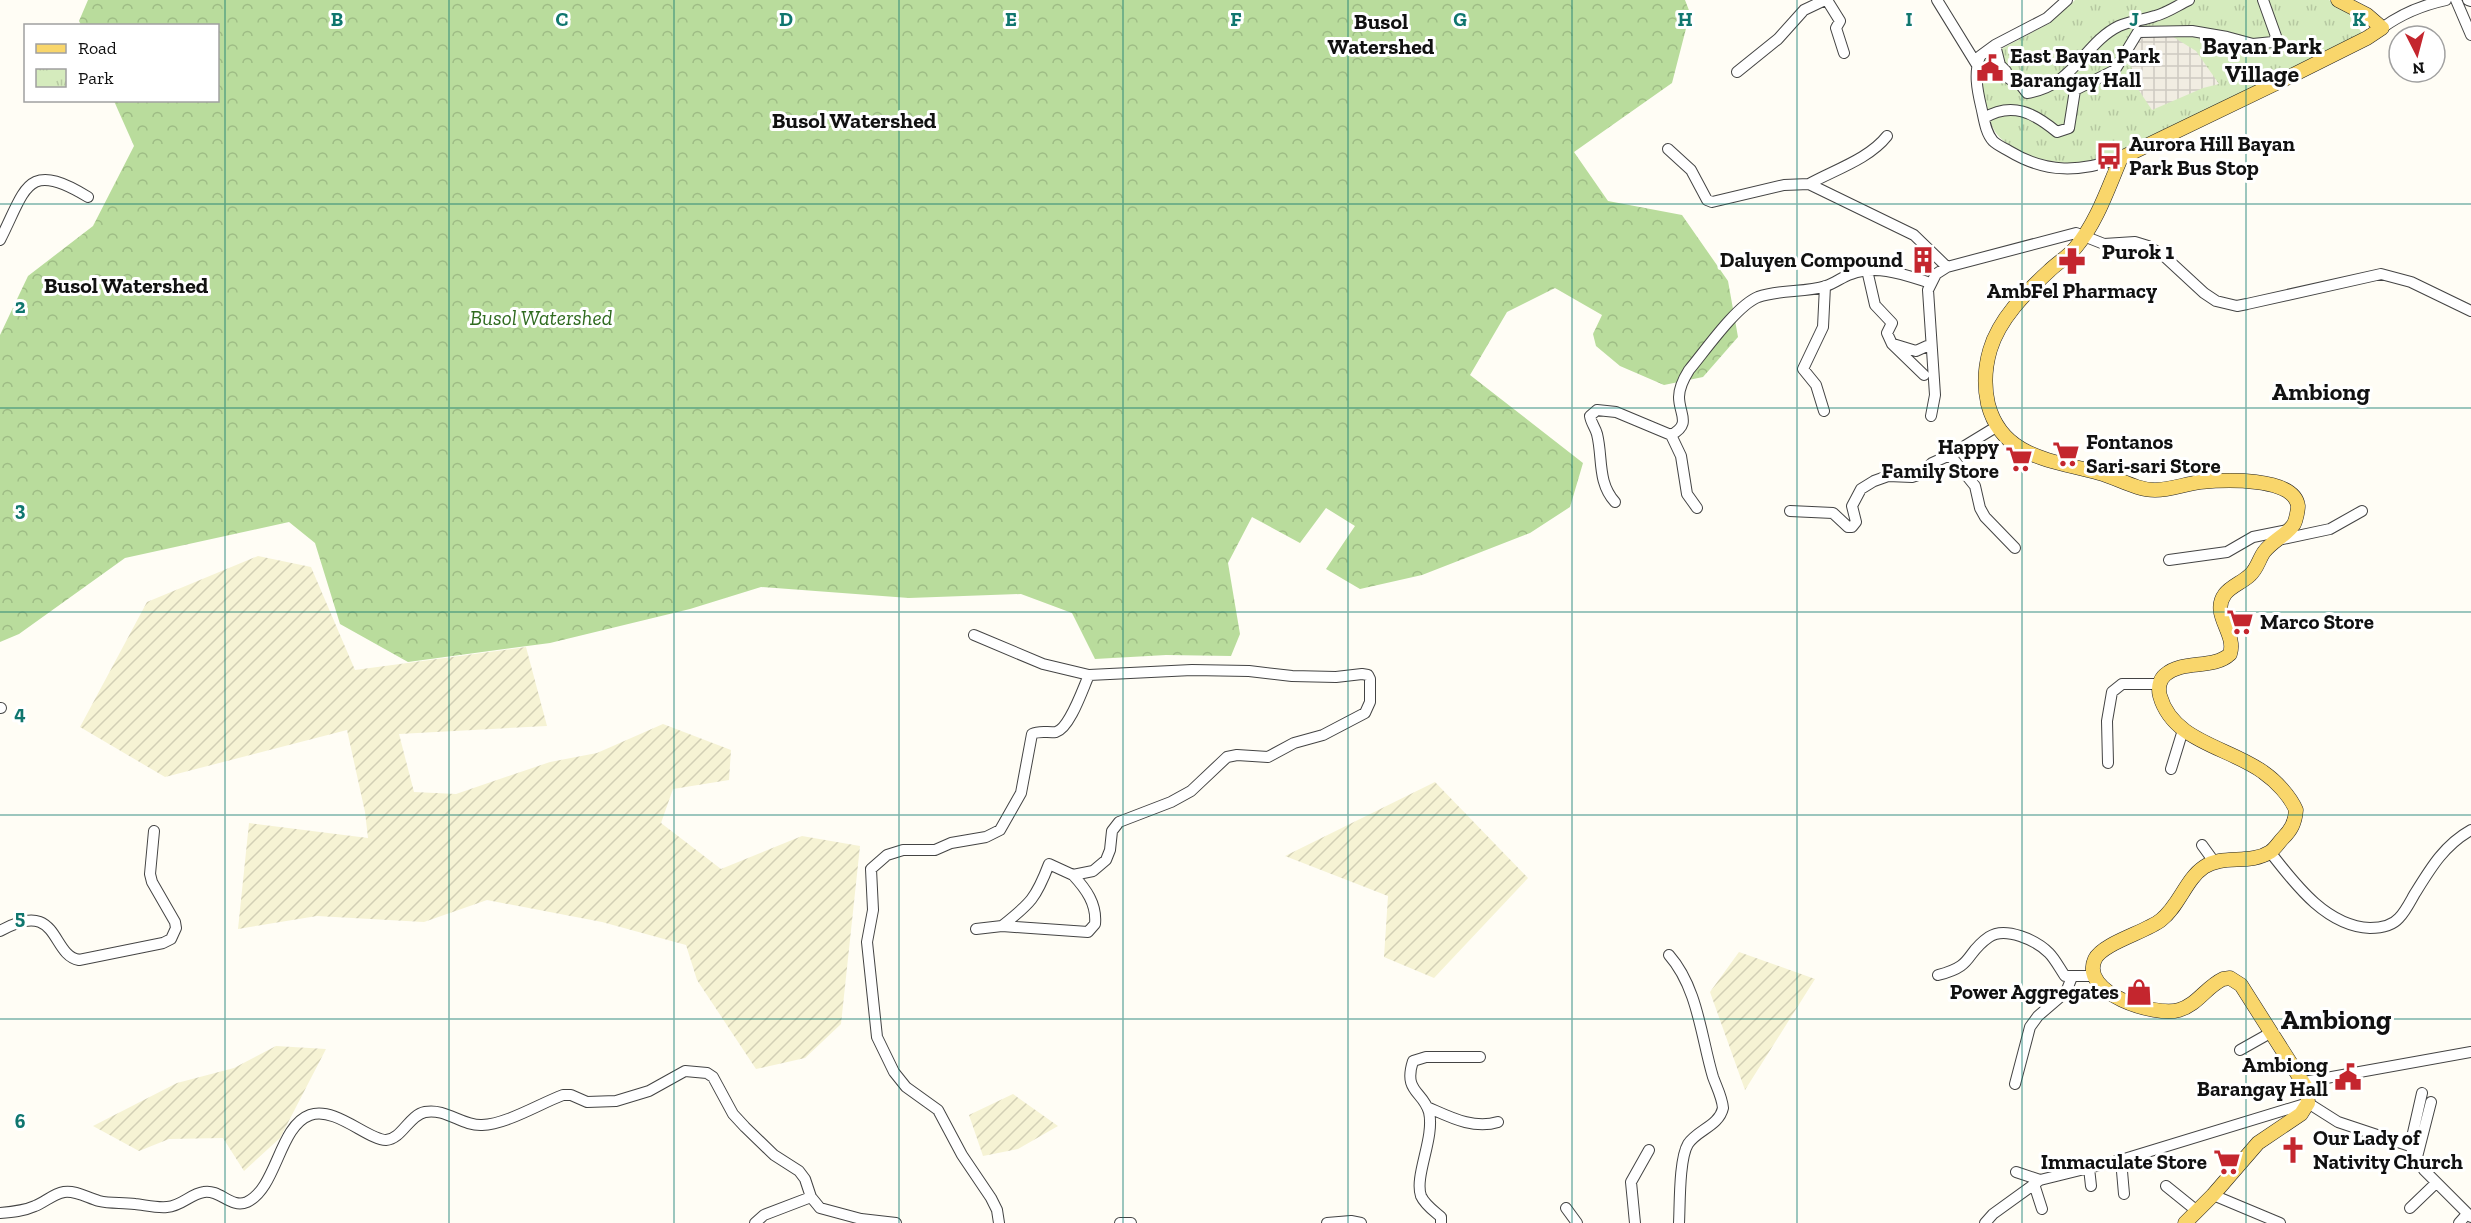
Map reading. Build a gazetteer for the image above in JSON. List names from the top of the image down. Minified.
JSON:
{"districts":["Busol Watershed","Bayan Park Village","Busol Watershed","Purok 1","Busol Watershed","Ambiong","Ambiong"],"parks":["Busol Watershed"],"places":{"public building":["East Bayan Park Barangay Hall","Ambiong Barangay Hall"],"bus stop":["Aurora Hill Bayan Park Bus Stop"],"building":["Daluyen Compound"],"pharmacy":["AmbFel Pharmacy"],"supermarket":["Fontanos Sari-sari Store","Happy Family Store","Marco Store","Immaculate Store"],"shop":["Power Aggregates"],"church":["Our Lady of Nativity Church"]},"legend":["Road","Park"],"north":"bottom","grid":{"columns":["B","C","D","E","F","G","H","I","J","K"],"rows":["2","3","4","5","6"]}}
